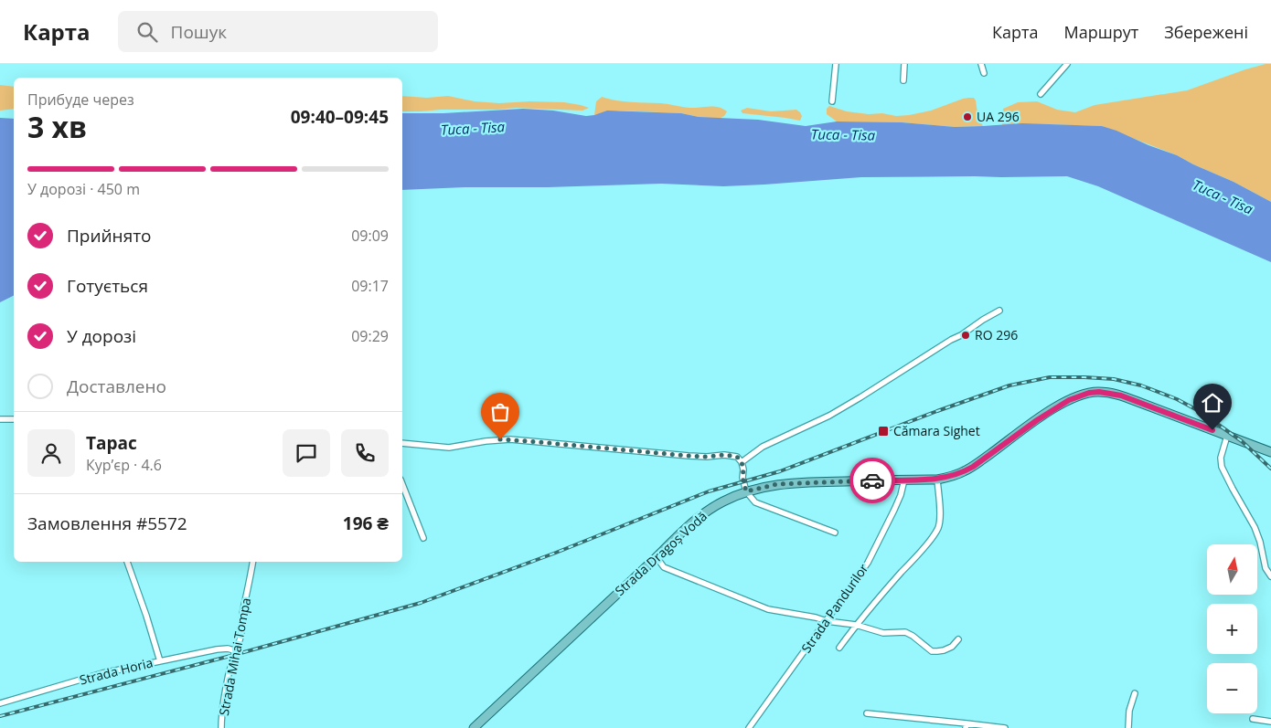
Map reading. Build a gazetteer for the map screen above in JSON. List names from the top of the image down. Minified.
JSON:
{"streets":{"main road":["Strada Dragoș Vodă"],"street":["Strada Pandurilor","Strada Mihai Tompa","Strada Horia"]},"crossings":[["Strada Dragoș Vodă","Strada Pandurilor"],["Strada Mihai Tompa","Strada Horia"]],"water":["Тиса - Tisa"],"places":{"other":["UA 296","RO 296"],"transit":["Cămara Sighet"]},"north":"top","page":{"header":"Карта","search":"Пошук","nav":["Карта","Маршрут","Збережені"],"heading":["3 хв","Прибуде через","09:40–09:45"],"panel":["Тарас","Кур’єр · 4.6","Замовлення #5572","196 ₴"],"bar":"У дорозі · 450 m","list":[["Прийнято","09:09"],["Готується","09:17"],["У дорозі","09:29"],"Доставлено"],"map_buttons":["+","−"]}}
